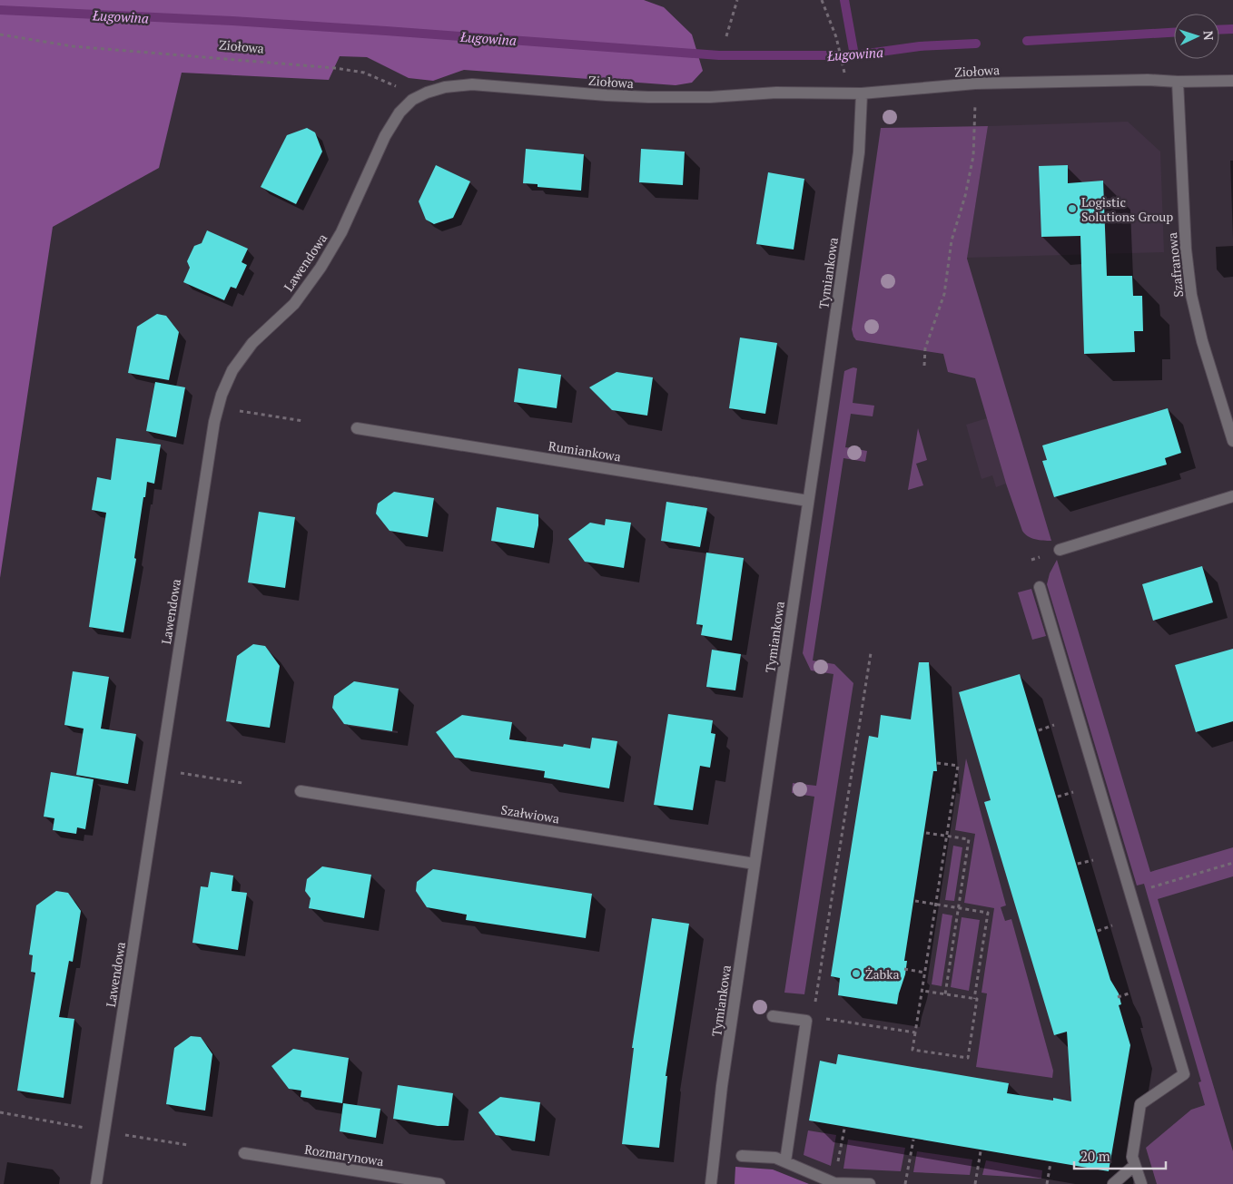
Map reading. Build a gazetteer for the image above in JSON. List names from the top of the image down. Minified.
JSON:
{"streets":{"street":["Ziołowa","Lawendowa","Szafranowa","Tymiankowa","Rumiankowa","Szałwiowa","Rozmarynowa"]},"crossings":[["Ziołowa","Lawendowa"],["Ziołowa","Szafranowa"],["Ziołowa","Tymiankowa"],["Tymiankowa","Rumiankowa"],["Tymiankowa","Szałwiowa"]],"water":["Ługowina"],"places":["Logistic Solutions Group","Żabka"],"scale_bar":"20 m","north":"right"}
